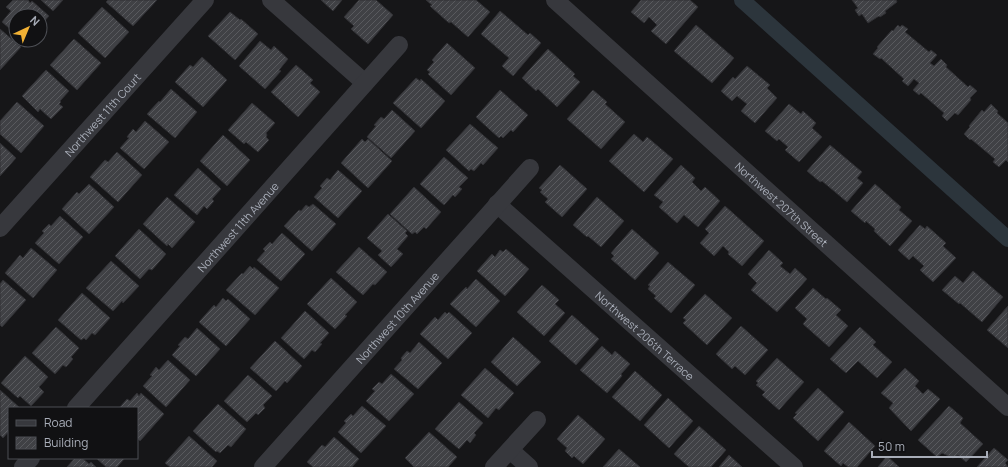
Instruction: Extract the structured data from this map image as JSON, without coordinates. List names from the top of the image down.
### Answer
{
  "streets": {
    "street": [
      "Northwest 11th Court",
      "Northwest 207th Street",
      "Northwest 11th Avenue",
      "Northwest 10th Avenue",
      "Northwest 206th Terrace"
    ]
  },
  "crossings": [
    ["Northwest 10th Avenue", "Northwest 206th Terrace"]
  ],
  "legend": ["Road", "Building"],
  "scale_bar": "50 m",
  "north": "top right"
}
